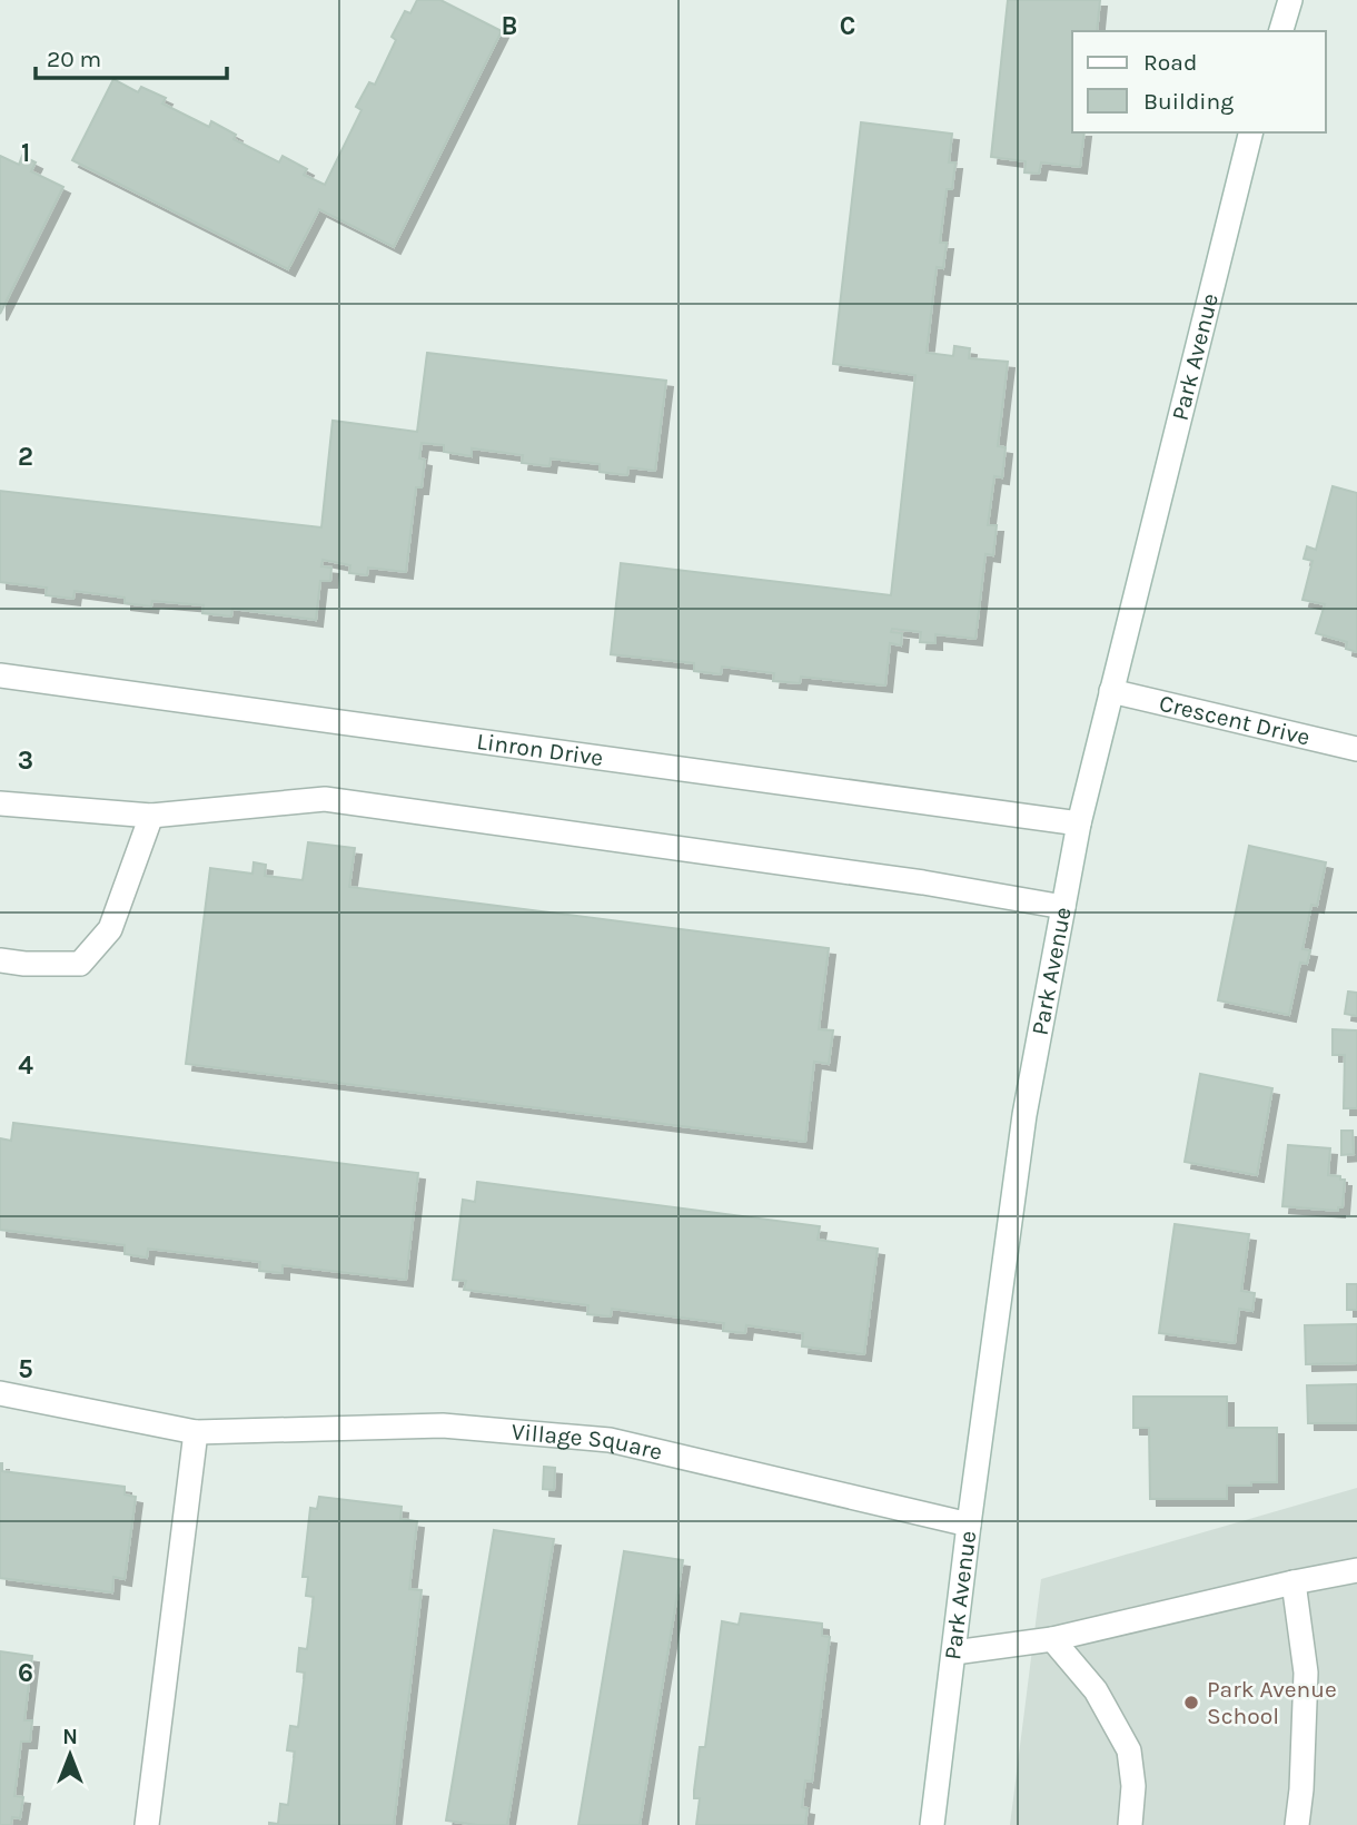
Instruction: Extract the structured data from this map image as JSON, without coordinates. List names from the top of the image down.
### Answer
{
  "streets": {
    "street": [
      "Park Avenue",
      "Crescent Drive",
      "Linron Drive",
      "Village Square"
    ]
  },
  "crossings": [
    ["Park Avenue", "Crescent Drive"],
    ["Park Avenue", "Linron Drive"],
    ["Park Avenue", "Village Square"]
  ],
  "places": ["Park Avenue School"],
  "legend": ["Road", "Building"],
  "scale_bar": "20 m",
  "north": "top",
  "grid": {
    "columns": ["B", "C"],
    "rows": [
      "1",
      "2",
      "3",
      "4",
      "5",
      "6"
    ]
  }
}
